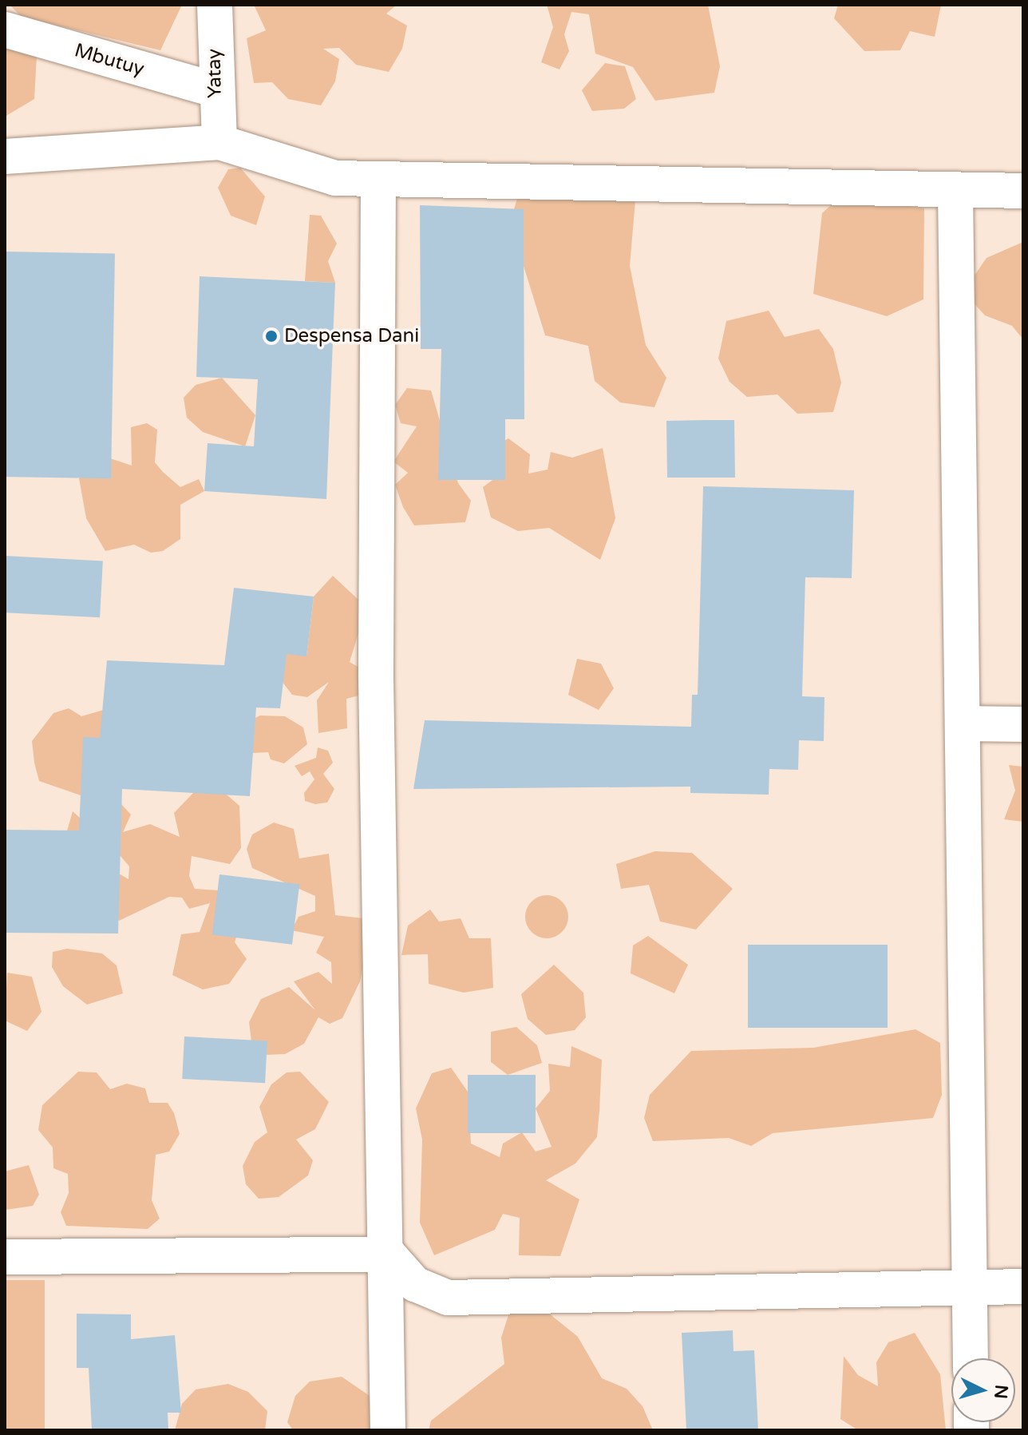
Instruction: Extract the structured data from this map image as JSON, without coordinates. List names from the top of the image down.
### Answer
{
  "streets": {
    "street": ["Mbutuy", "Yatay"]
  },
  "crossings": [
    ["Mbutuy", "Yatay"]
  ],
  "places": ["Despensa Dani"],
  "north": "right"
}
